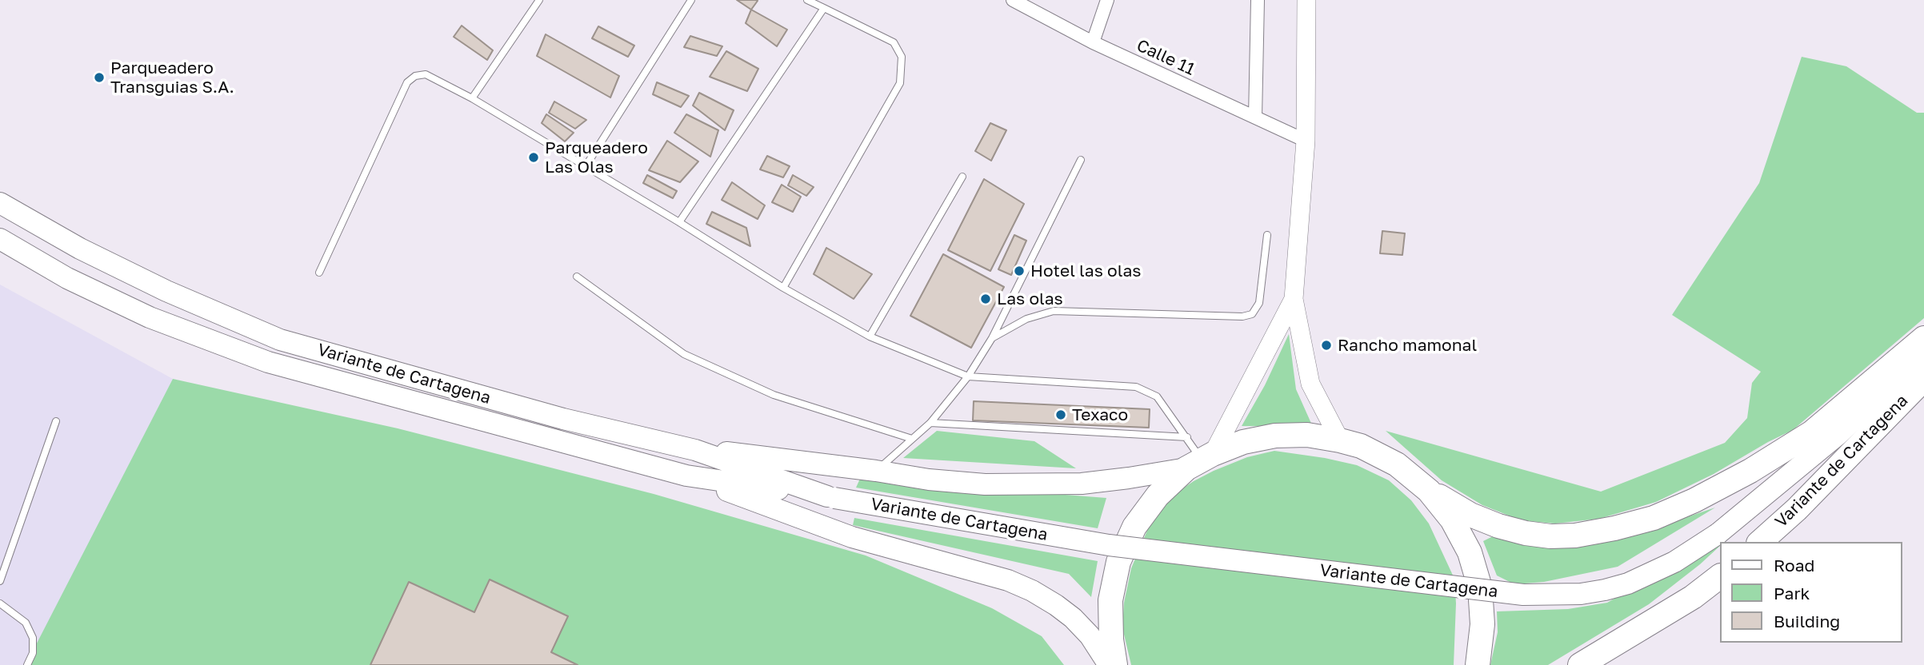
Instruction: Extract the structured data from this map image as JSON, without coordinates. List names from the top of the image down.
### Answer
{
  "streets": {
    "highway": ["Variante de Cartagena"],
    "street": ["Calle 11"]
  },
  "places": [
    "Parqueadero Transguias S.A.",
    "Parqueadero Las Olas",
    "Hotel las olas",
    "Las olas",
    "Rancho mamonal",
    "Texaco"
  ],
  "legend": ["Road", "Park", "Building"]
}
